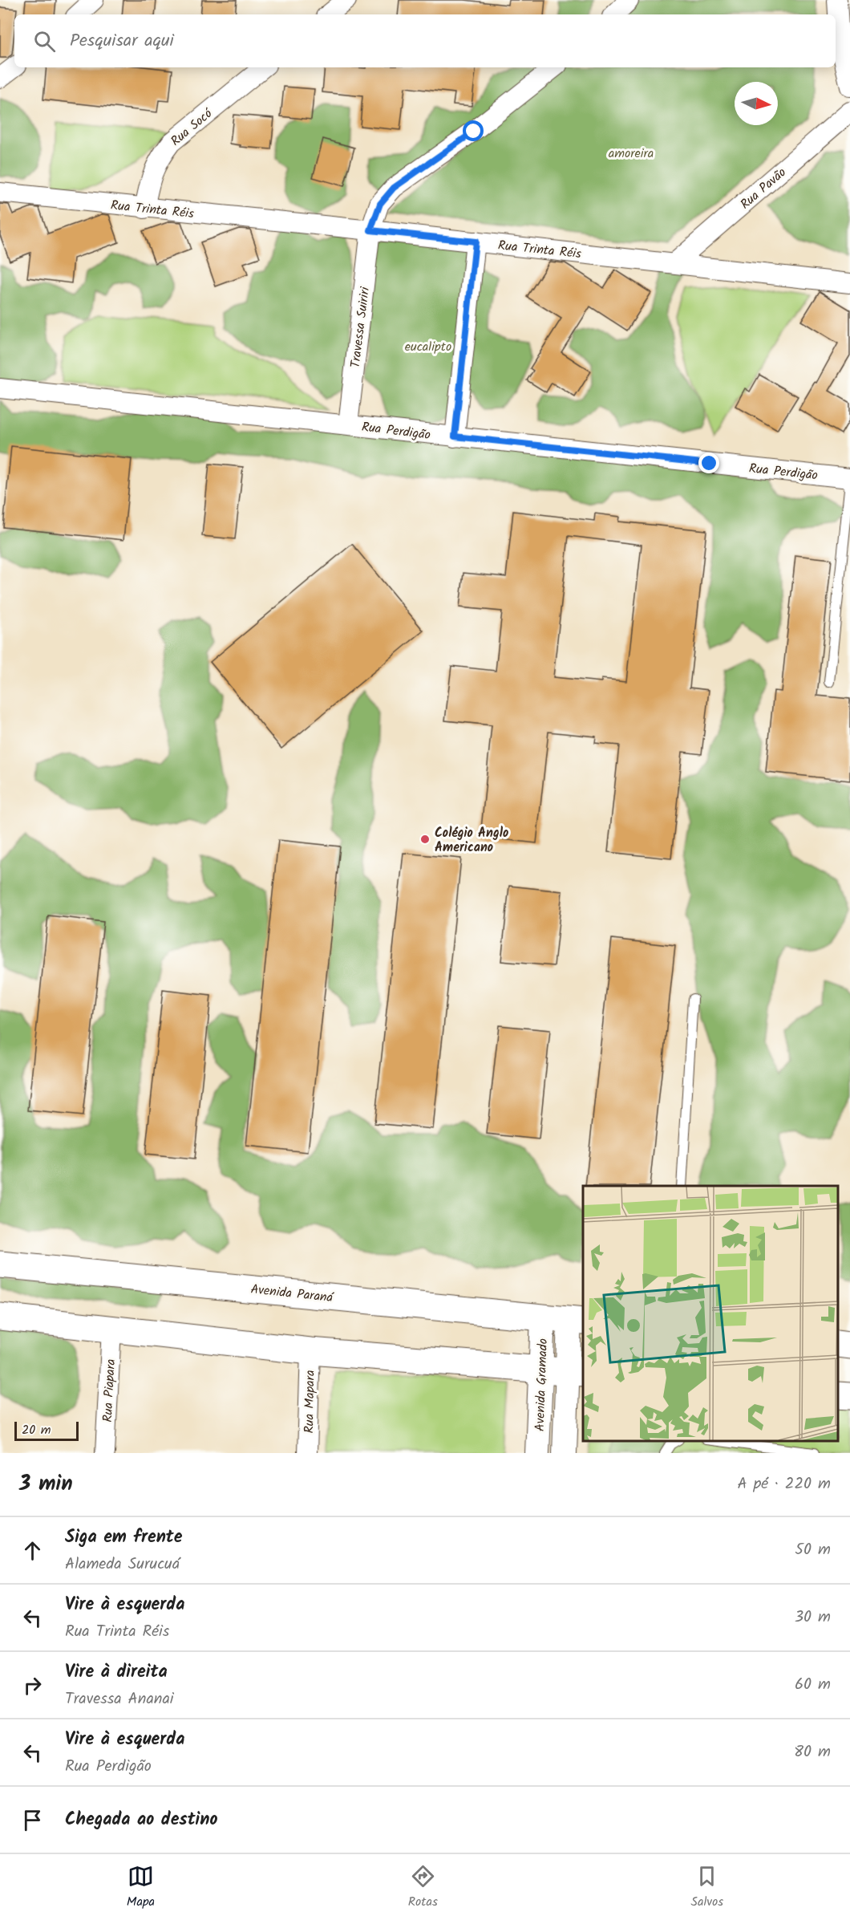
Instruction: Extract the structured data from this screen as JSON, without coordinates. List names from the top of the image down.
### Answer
{
  "streets": {
    "main road": ["Avenida Paraná"],
    "street": [
      "Rua Socó",
      "Rua Pavão",
      "Rua Trinta Réis",
      "Travessa Suiriri",
      "Rua Perdigão",
      "Avenida Gramado",
      "Rua Piapara",
      "Rua Mapara"
    ]
  },
  "crossings": [
    ["Rua Socó", "Rua Trinta Réis"],
    ["Rua Pavão", "Rua Trinta Réis"],
    ["Rua Trinta Réis", "Travessa Suiriri"],
    ["Travessa Suiriri", "Rua Perdigão"],
    ["Avenida Paraná", "Avenida Gramado"]
  ],
  "parks": ["amoreira", "eucalipto"],
  "places": ["Colégio Anglo Americano"],
  "scale_bar": "20 m",
  "north": "right",
  "page": {
    "search": "Pesquisar aqui",
    "scale": "20 m",
    "heading": ["3 min", "A pé · 220 m"],
    "list": [
      ["Siga em frente", "Alameda Surucuá", "50 m"],
      ["Vire à esquerda", "Rua Trinta Réis", "30 m"],
      ["Vire à direita", "Travessa Ananai", "60 m"],
      ["Vire à esquerda", "Rua Perdigão", "80 m"],
      "Chegada ao destino"
    ],
    "nav": ["Mapa", "Rotas", "Salvos"]
  }
}
